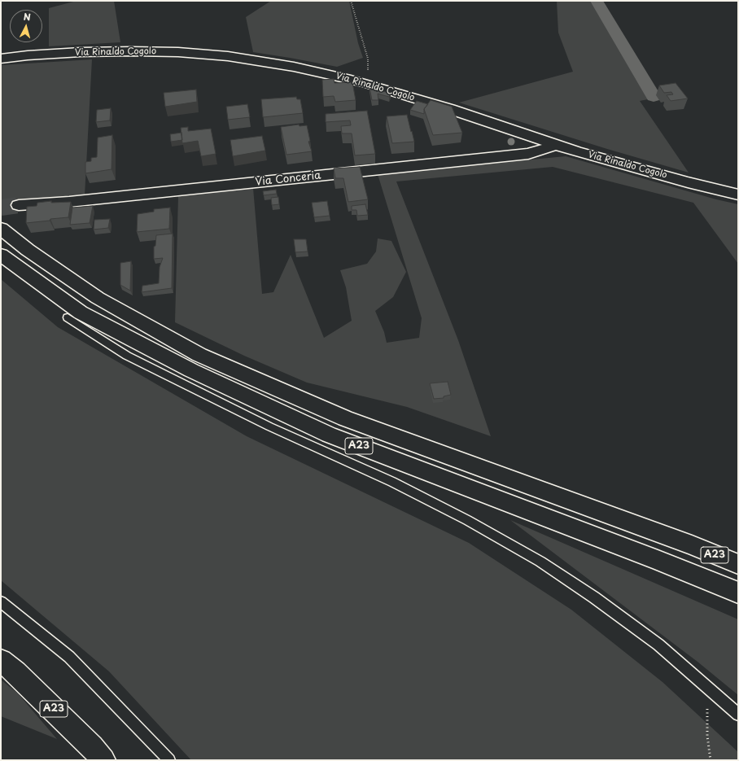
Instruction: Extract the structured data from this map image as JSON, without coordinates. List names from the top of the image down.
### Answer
{
  "streets": {
    "main road": ["Via Rinaldo Cogolo", "Via Conceria", "A23"]
  },
  "crossings": [
    ["Via Rinaldo Cogolo", "Via Conceria"]
  ],
  "north": "top"
}
